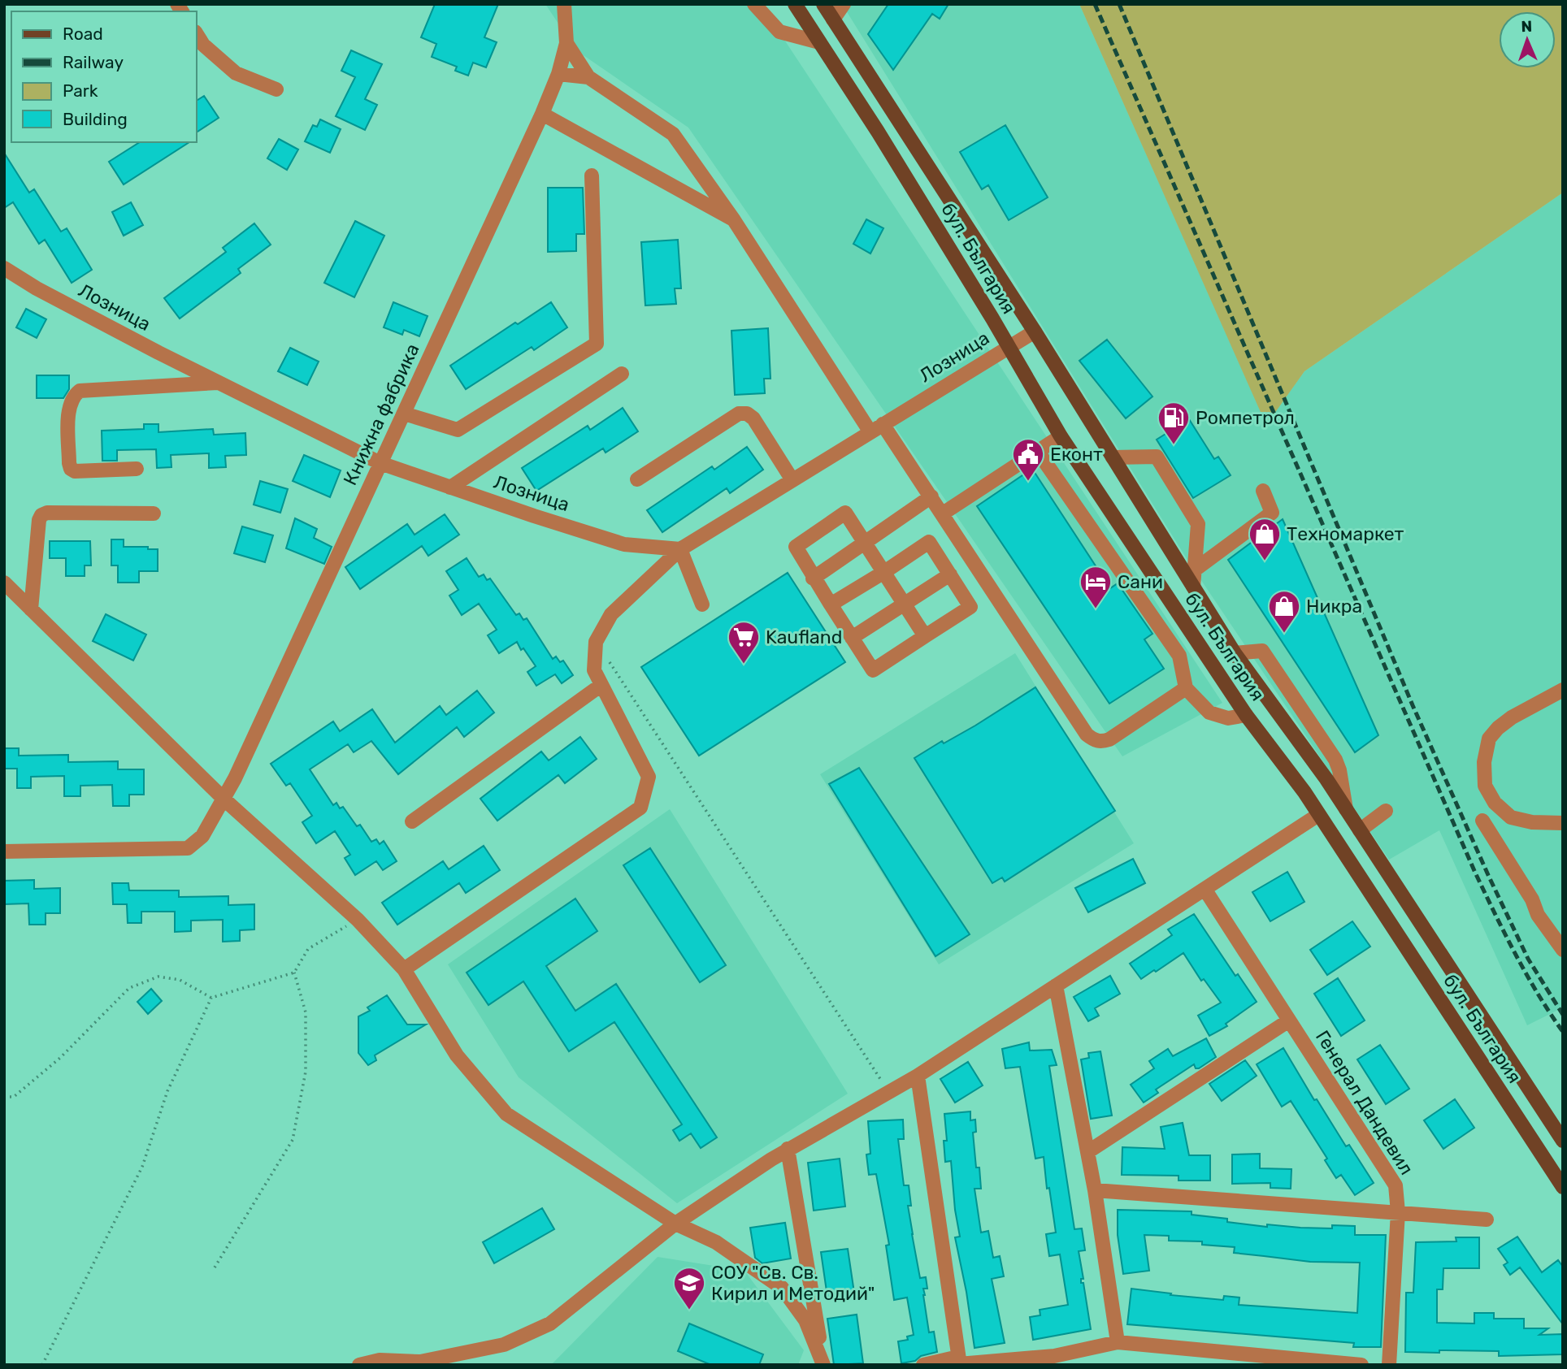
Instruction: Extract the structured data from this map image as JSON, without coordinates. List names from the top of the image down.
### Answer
{
  "streets": {
    "main road": ["бул. България"],
    "street": ["Лозница", "Книжна фабрика", "Генерал Дандевил"]
  },
  "crossings": [
    ["бул. България", "Лозница"],
    ["Лозница", "Книжна фабрика"]
  ],
  "places": {
    "fuel station": ["Ромпетрол"],
    "public building": ["Еконт"],
    "shop": ["Техномаркет", "Никра"],
    "hotel": ["Сани"],
    "supermarket": ["Kaufland"],
    "school or university": ["СОУ \"Св. Св. Кирил и Методий\""]
  },
  "legend": [
    "Road",
    "Railway",
    "Park",
    "Building"
  ],
  "north": "top"
}
